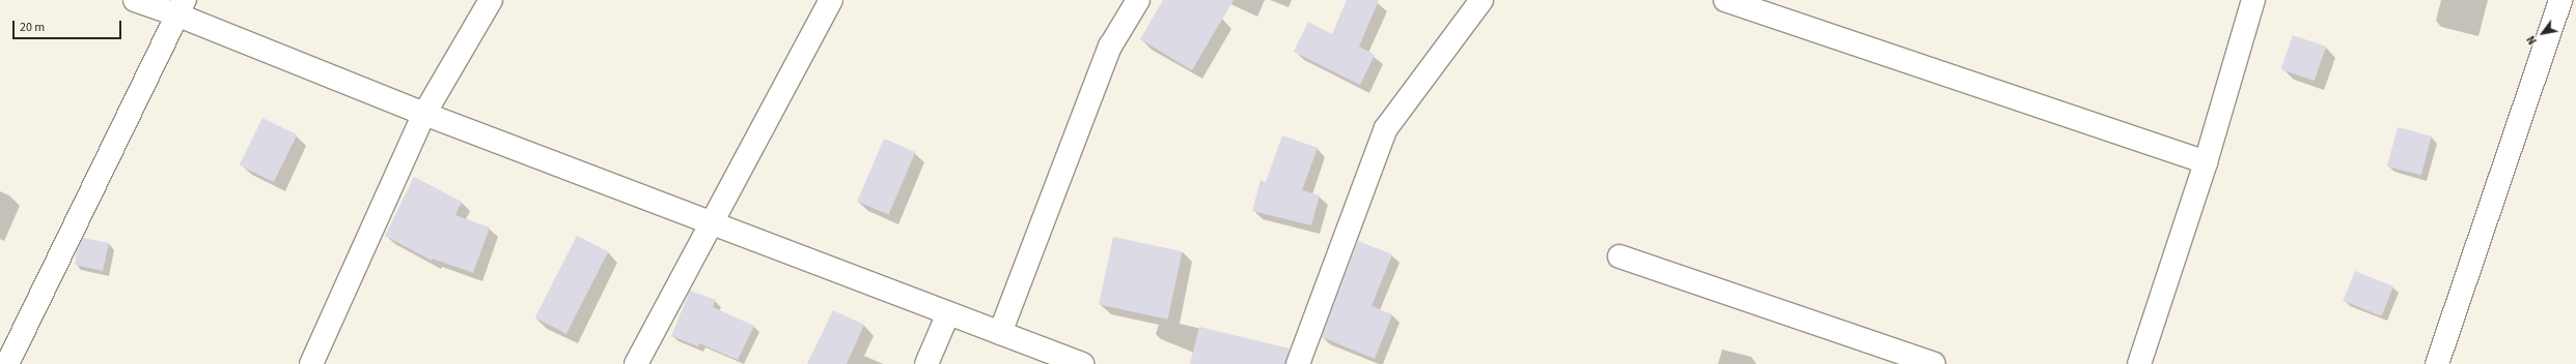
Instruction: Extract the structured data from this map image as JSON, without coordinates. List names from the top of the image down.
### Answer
{
  "scale_bar": "20 m",
  "north": "bottom left"
}
